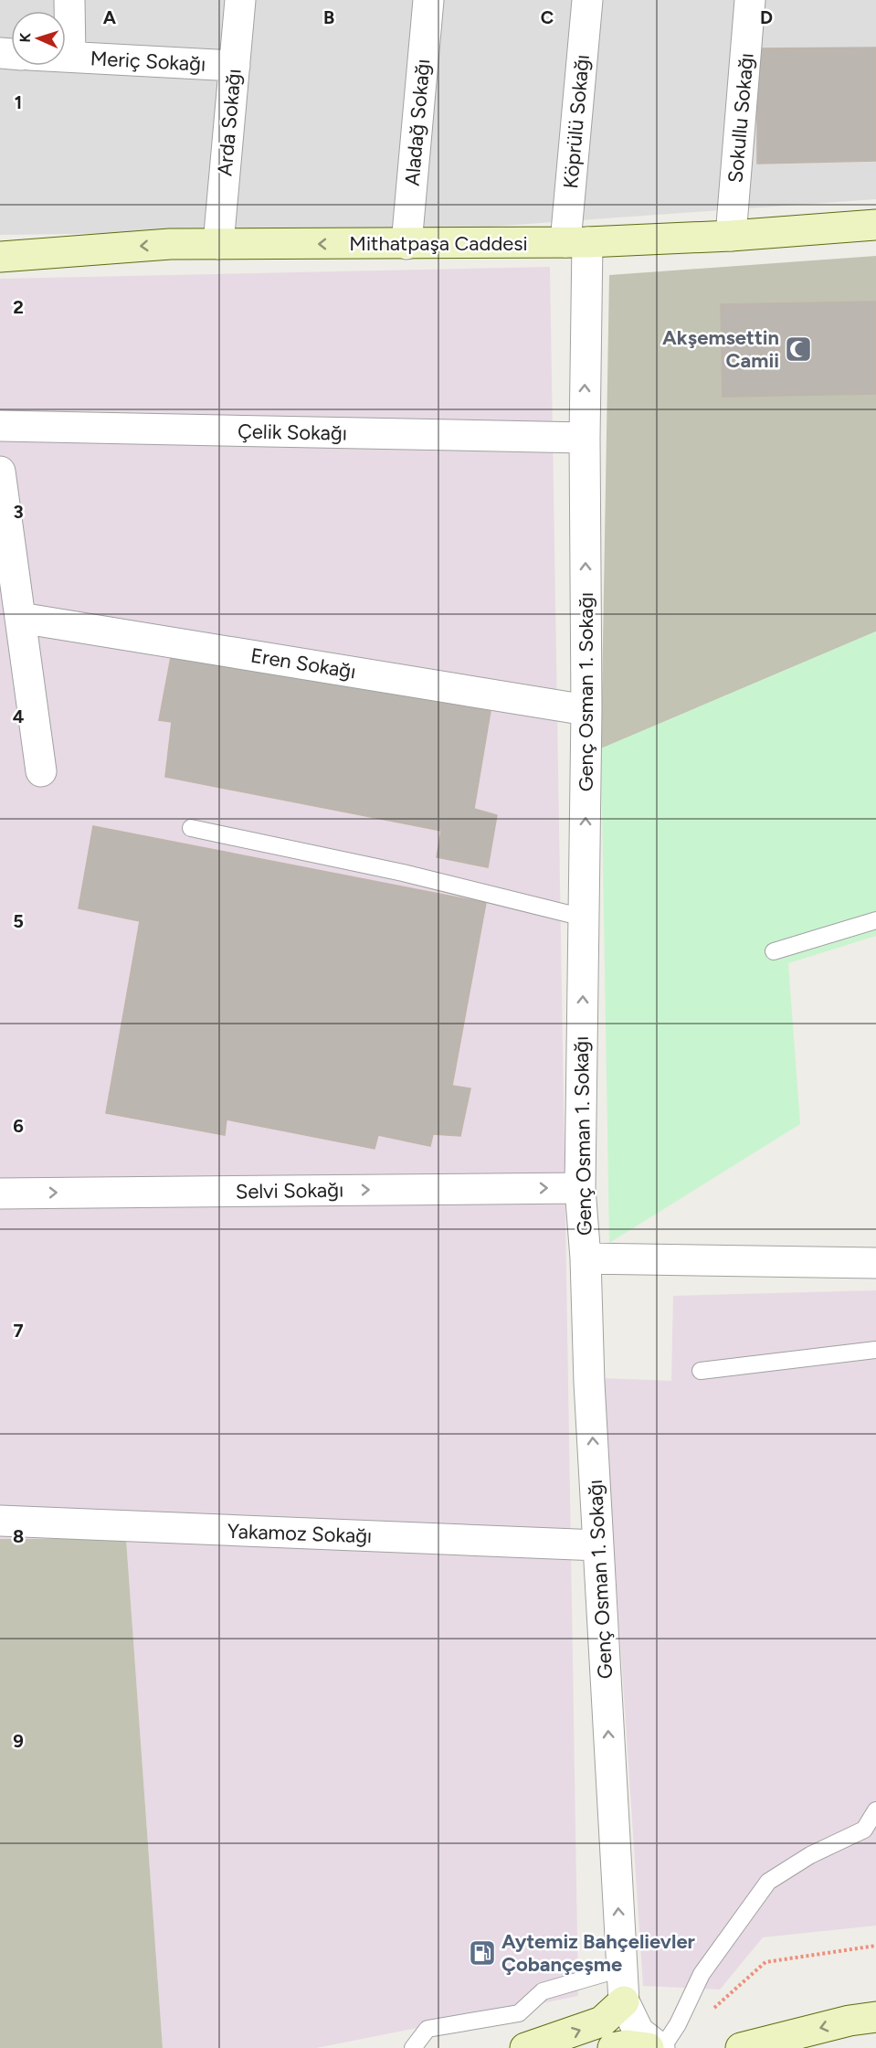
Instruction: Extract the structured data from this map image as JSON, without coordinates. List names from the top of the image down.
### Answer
{
  "streets": {
    "main road": ["Mithatpaşa Caddesi"],
    "street": [
      "Meriç Sokağı",
      "Sokullu Sokağı",
      "Köprülü Sokağı",
      "Arda Sokağı",
      "Aladağ Sokağı",
      "Çelik Sokağı",
      "Eren Sokağı",
      "Genç Osman 1. Sokağı",
      "Selvi Sokağı",
      "Yakamoz Sokağı"
    ]
  },
  "crossings": [
    ["Meriç Sokağı", "Arda Sokağı"],
    ["Sokullu Sokağı", "Mithatpaşa Caddesi"],
    ["Köprülü Sokağı", "Mithatpaşa Caddesi"],
    ["Köprülü Sokağı", "Genç Osman 1. Sokağı"],
    ["Arda Sokağı", "Mithatpaşa Caddesi"],
    ["Aladağ Sokağı", "Mithatpaşa Caddesi"],
    ["Mithatpaşa Caddesi", "Genç Osman 1. Sokağı"],
    ["Çelik Sokağı", "Genç Osman 1. Sokağı"],
    ["Eren Sokağı", "Genç Osman 1. Sokağı"],
    ["Genç Osman 1. Sokağı", "Selvi Sokağı"],
    ["Genç Osman 1. Sokağı", "Yakamoz Sokağı"]
  ],
  "one_way": ["Mithatpaşa Caddesi", "Genç Osman 1. Sokağı", "Selvi Sokağı"],
  "places": {
    "mosque": ["Akşemsettin Camii"],
    "fuel station": ["Aytemiz Bahçelievler Çobançeşme"]
  },
  "north": "left",
  "grid": {
    "columns": [
      "A",
      "B",
      "C",
      "D"
    ],
    "rows": [
      "1",
      "2",
      "3",
      "4",
      "5",
      "6",
      "7",
      "8",
      "9"
    ]
  }
}
